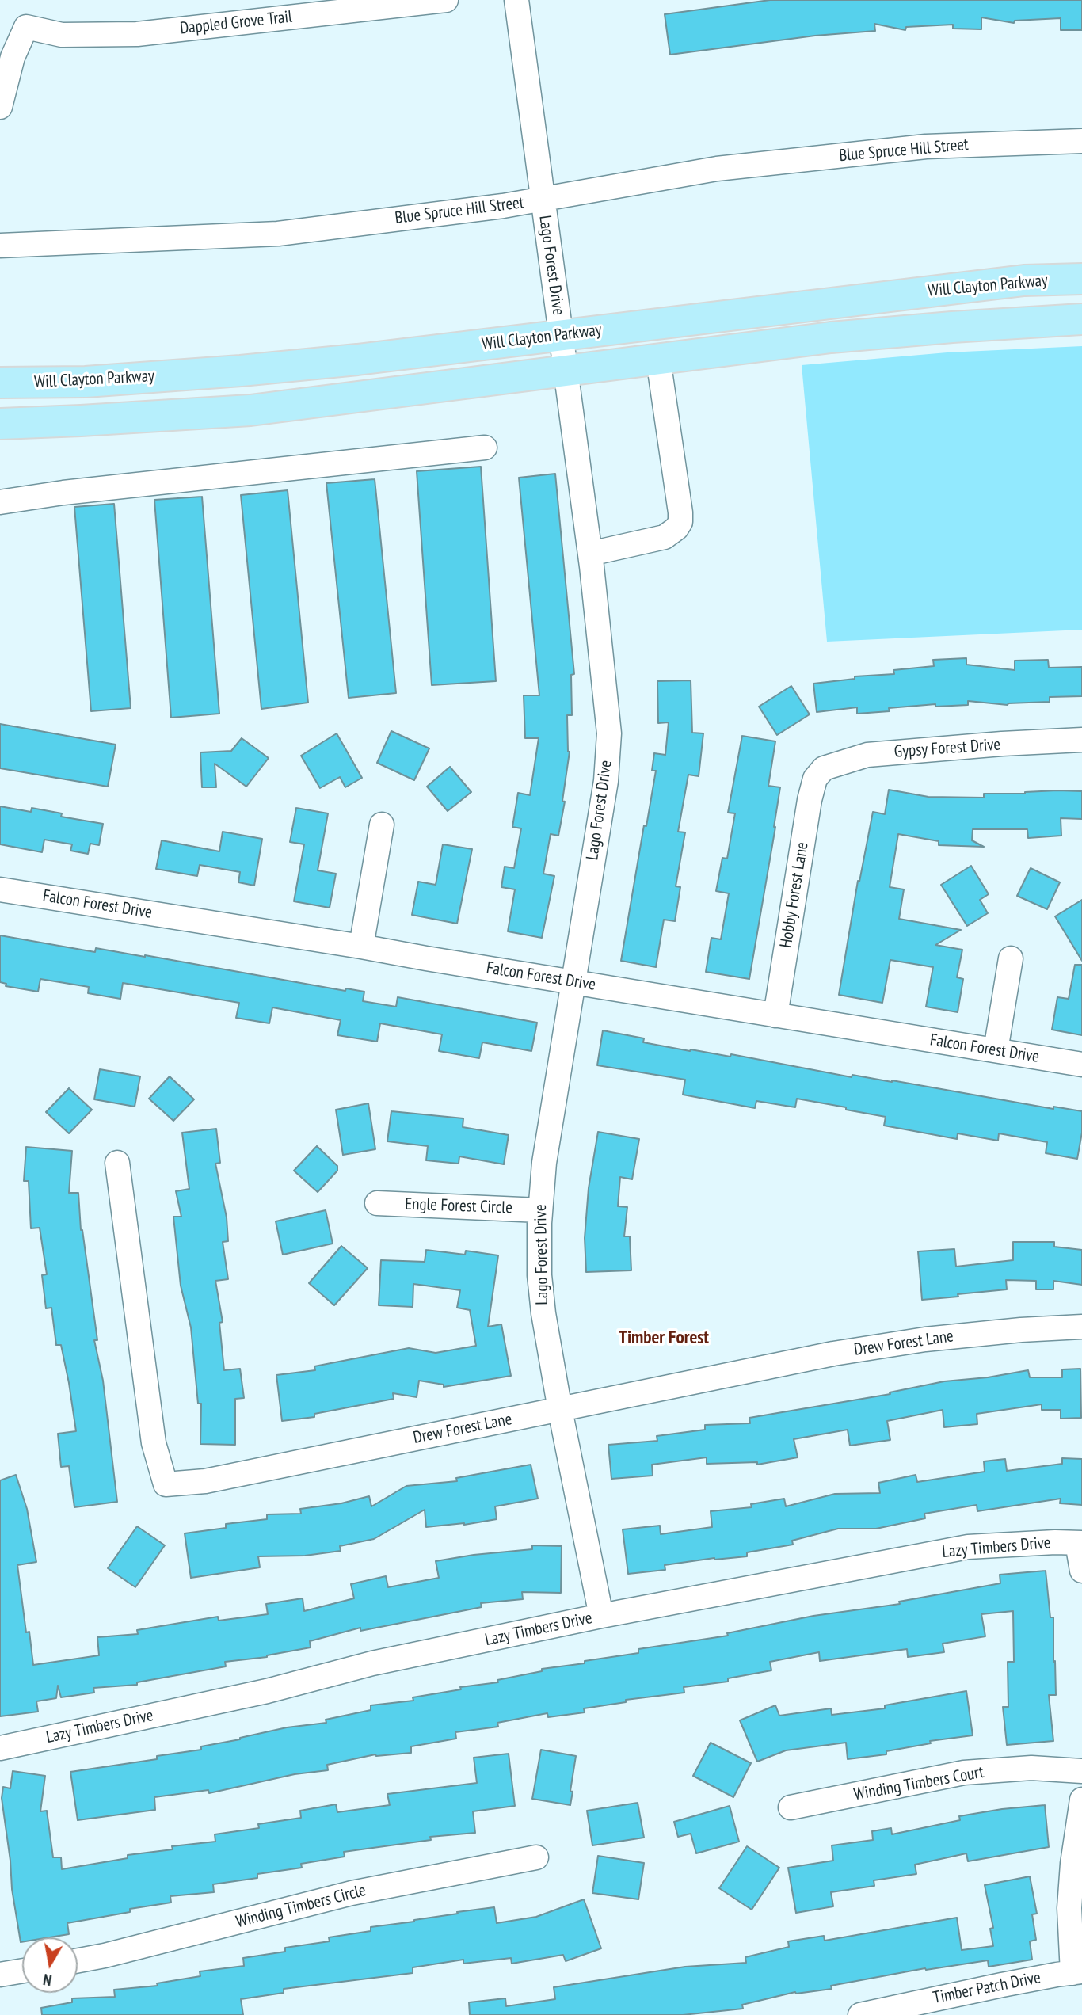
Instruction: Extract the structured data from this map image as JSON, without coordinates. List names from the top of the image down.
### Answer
{
  "streets": {
    "main road": ["Will Clayton Parkway"],
    "street": [
      "Dappled Grove Trail",
      "Blue Spruce Hill Street",
      "Lago Forest Drive",
      "Gypsy Forest Drive",
      "Hobby Forest Lane",
      "Falcon Forest Drive",
      "Engle Forest Circle",
      "Drew Forest Lane",
      "Lazy Timbers Drive",
      "Winding Timbers Court",
      "Winding Timbers Circle",
      "Timber Patch Drive"
    ]
  },
  "crossings": [
    ["Blue Spruce Hill Street", "Lago Forest Drive"],
    ["Lago Forest Drive", "Will Clayton Parkway"],
    ["Lago Forest Drive", "Falcon Forest Drive"],
    ["Lago Forest Drive", "Engle Forest Circle"],
    ["Lago Forest Drive", "Drew Forest Lane"],
    ["Lago Forest Drive", "Lazy Timbers Drive"],
    ["Gypsy Forest Drive", "Hobby Forest Lane"],
    ["Hobby Forest Lane", "Falcon Forest Drive"]
  ],
  "districts": ["Timber Forest"],
  "north": "bottom"
}
